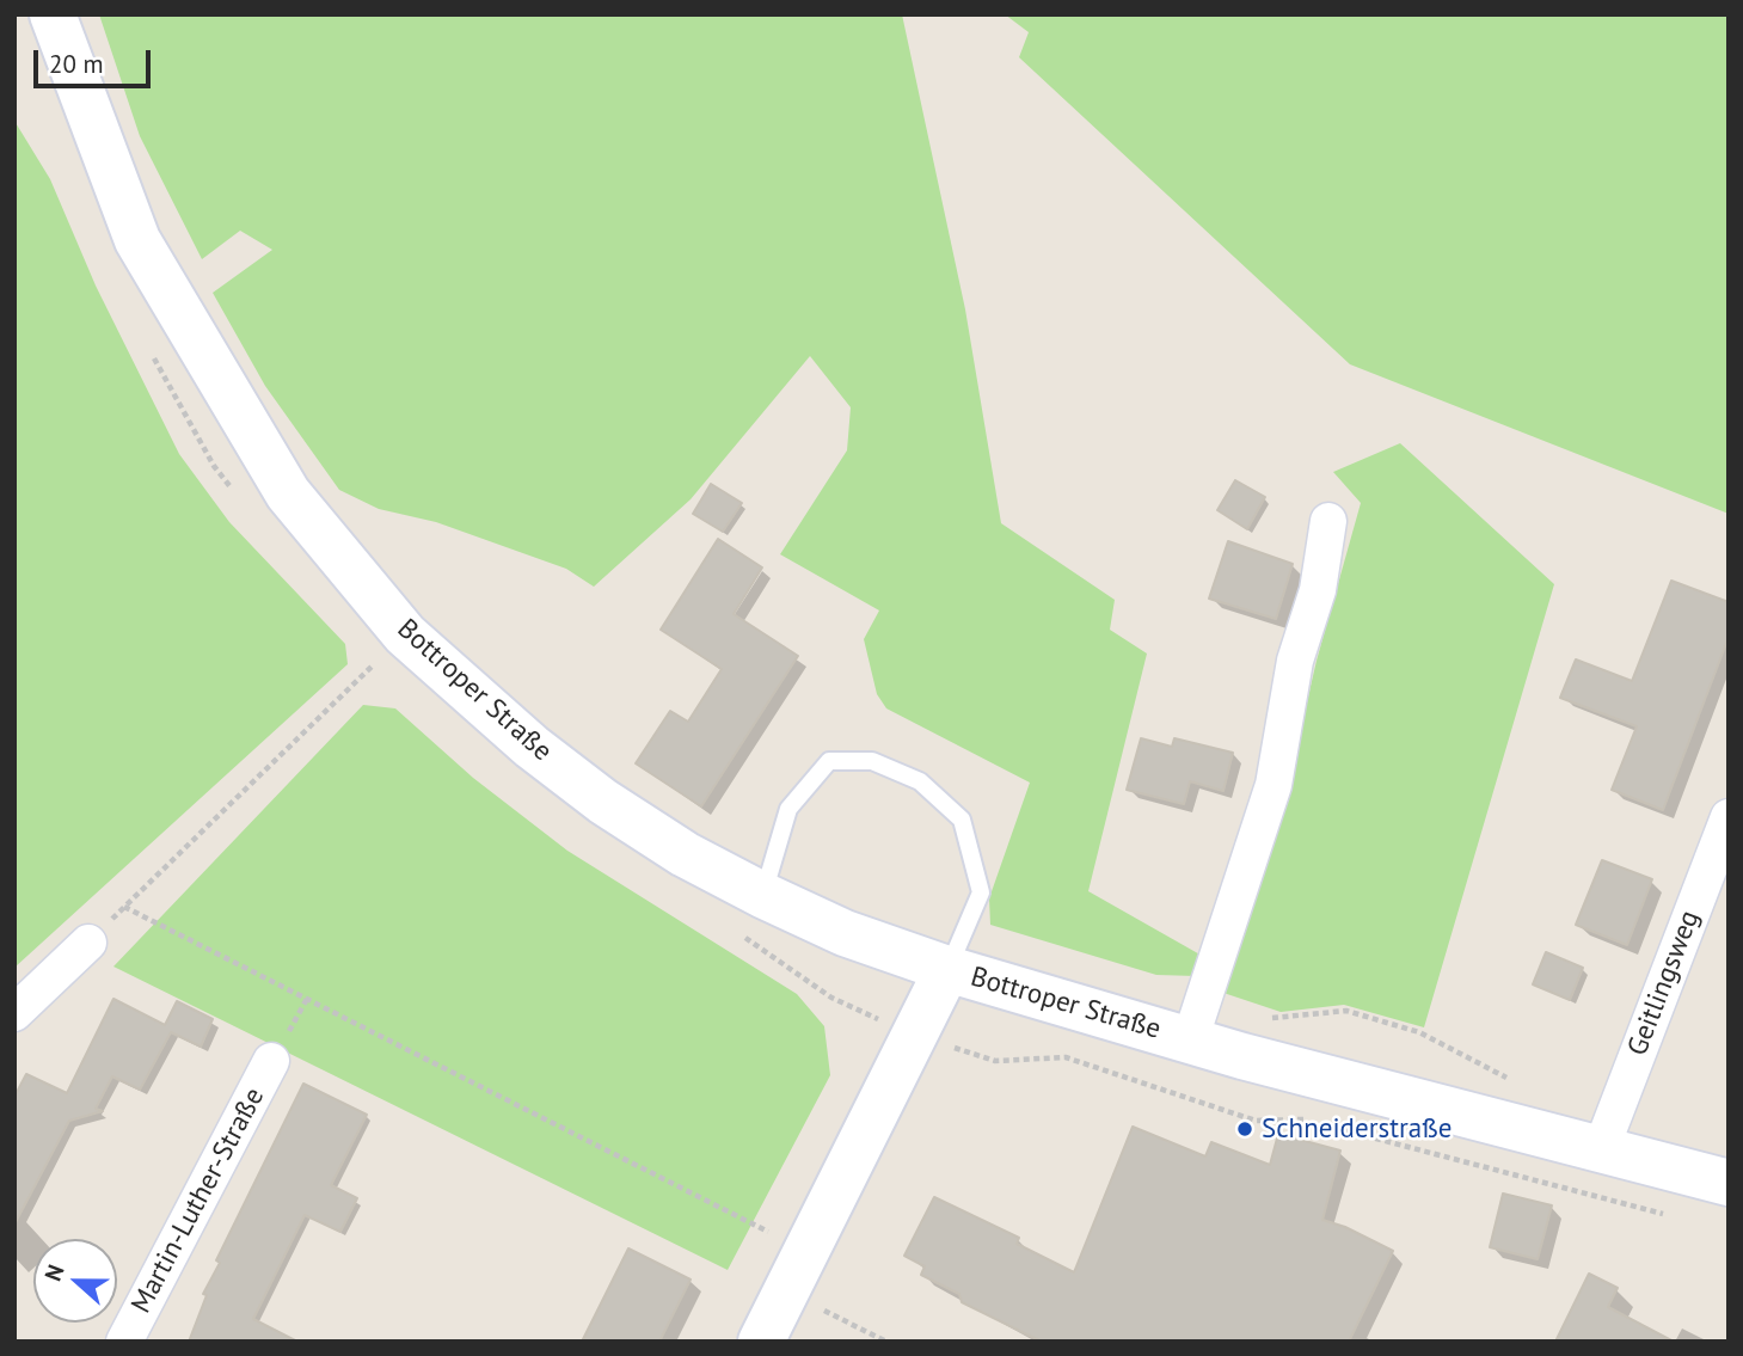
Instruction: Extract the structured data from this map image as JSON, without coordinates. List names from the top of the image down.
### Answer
{
  "streets": {
    "main road": ["Bottroper Straße"],
    "street": ["Geitlingsweg", "Martin-Luther-Straße"]
  },
  "crossings": [
    ["Bottroper Straße", "Geitlingsweg"]
  ],
  "places": ["Schneiderstraße"],
  "scale_bar": "20 m",
  "north": "left"
}
